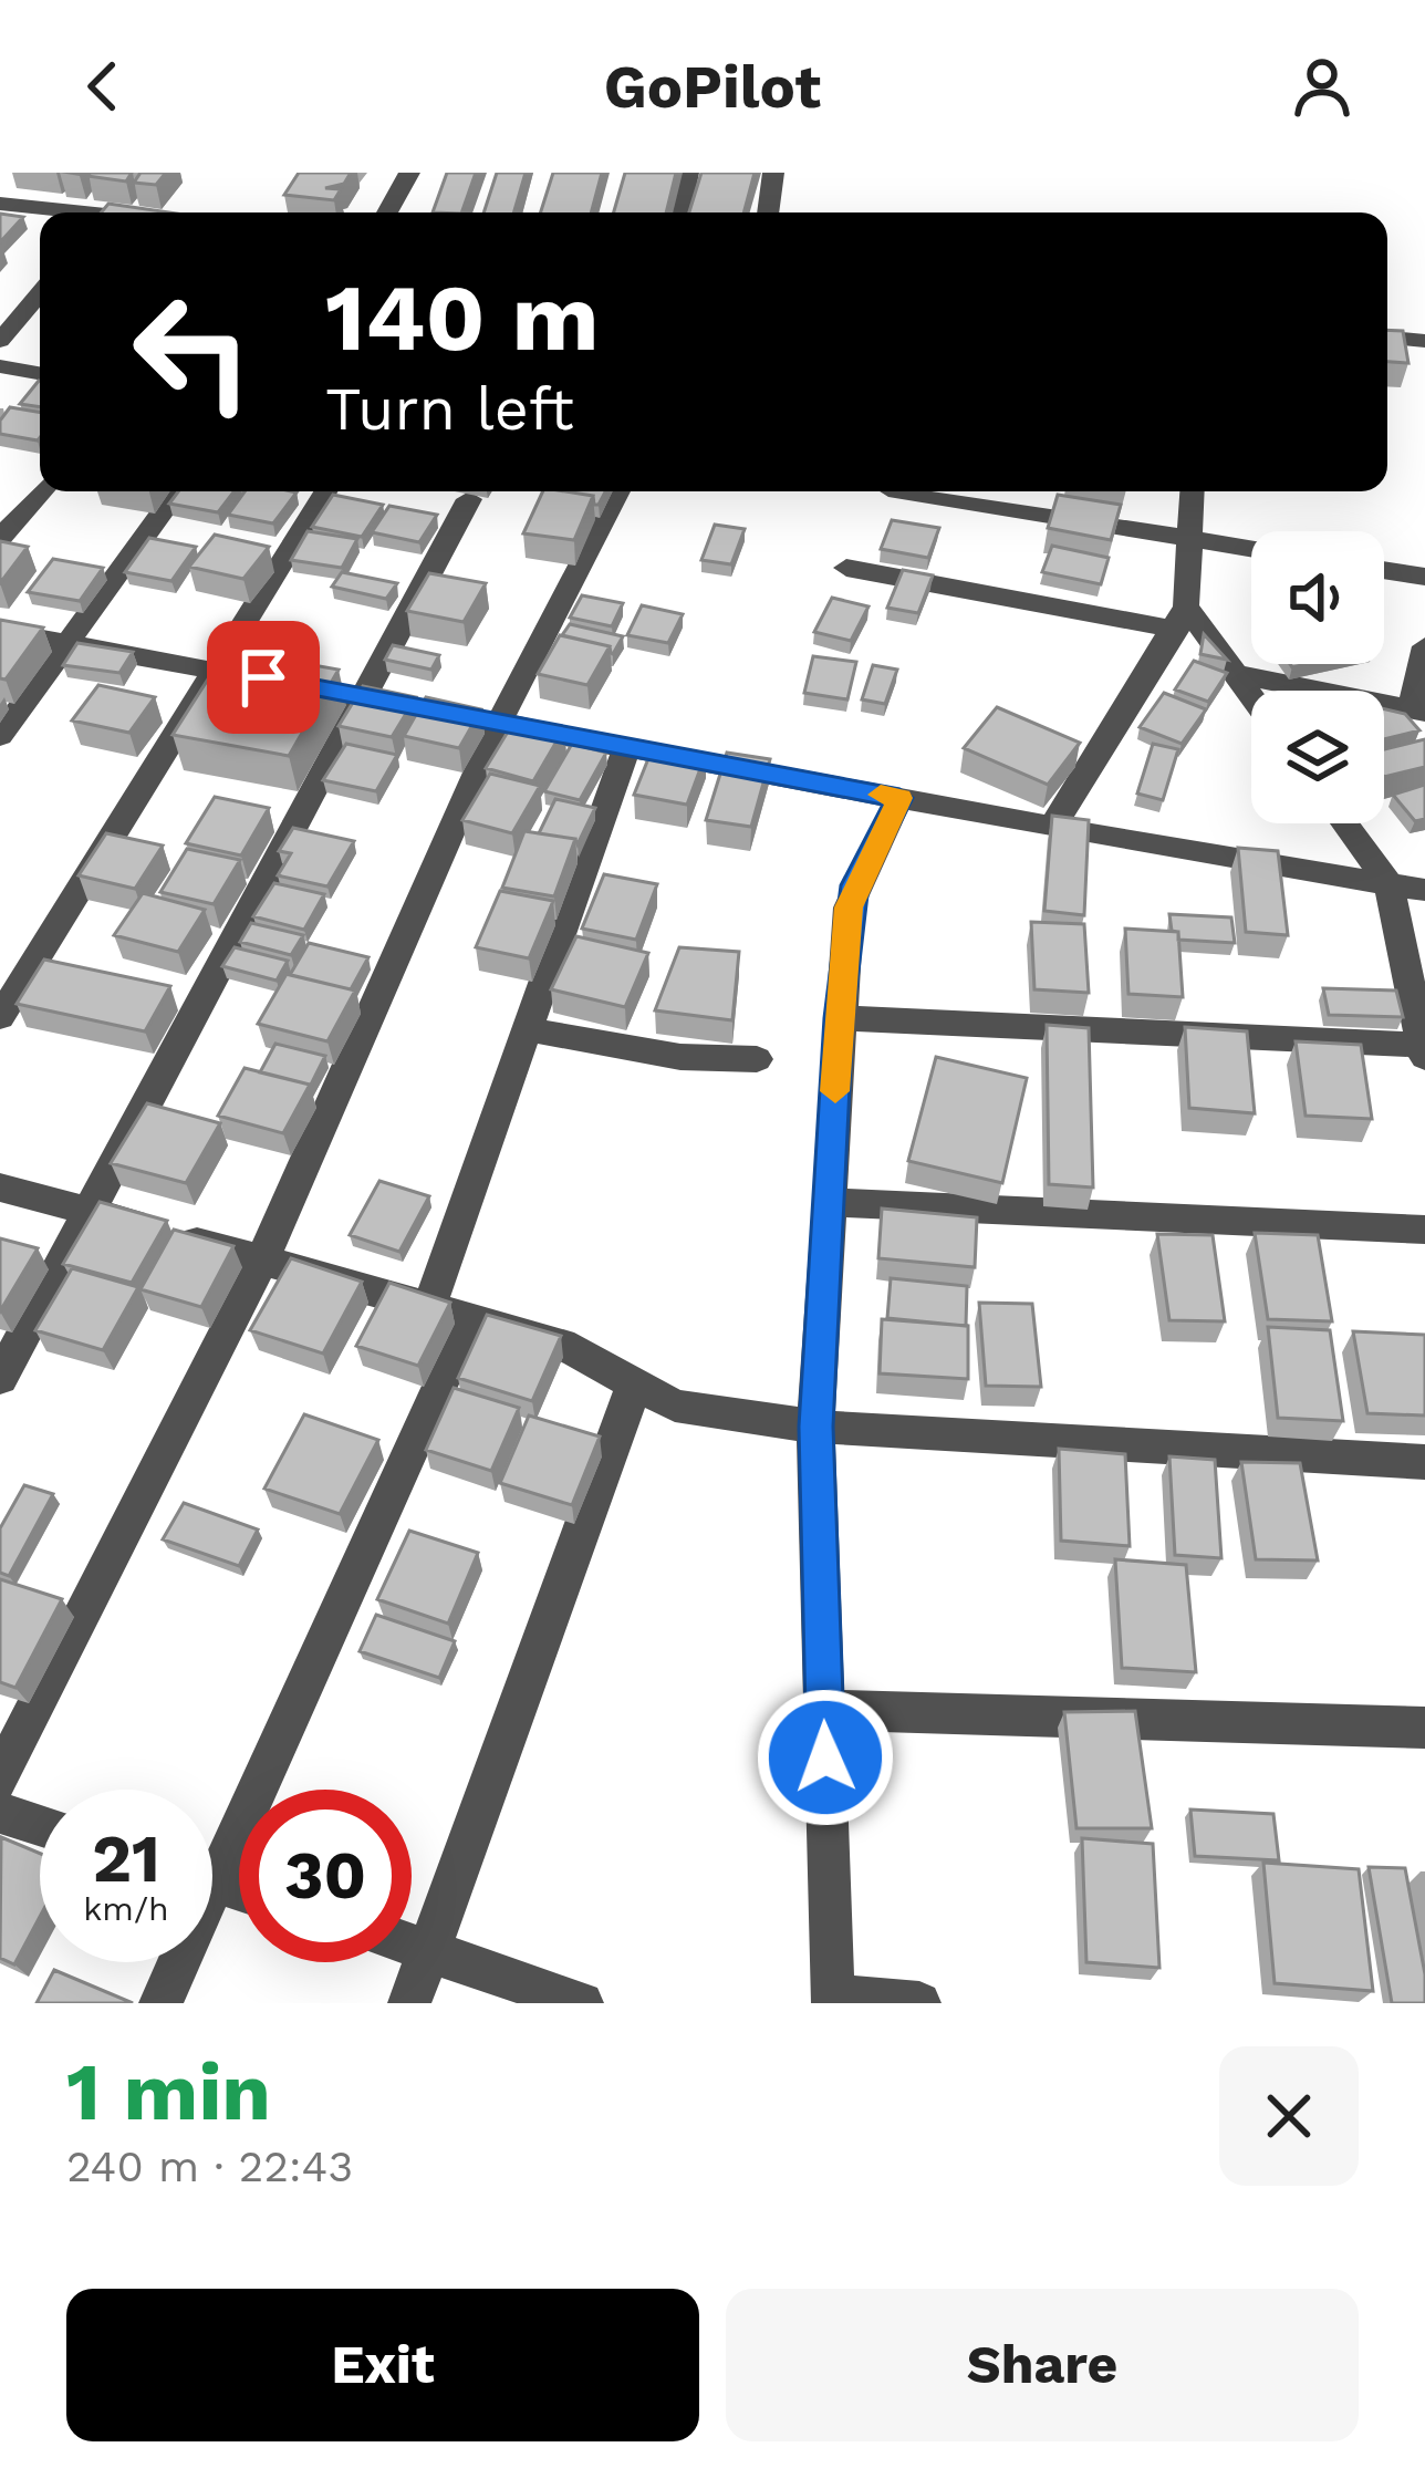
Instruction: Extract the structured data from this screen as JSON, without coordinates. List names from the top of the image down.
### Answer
{
  "page": {
    "header": "GoPilot",
    "turn": ["140 m", "Turn left"],
    "speed": "21 km/h",
    "limit": "30",
    "heading": ["1 min", "240 m · 22:43"],
    "buttons": ["Exit", "Share"]
  }
}
